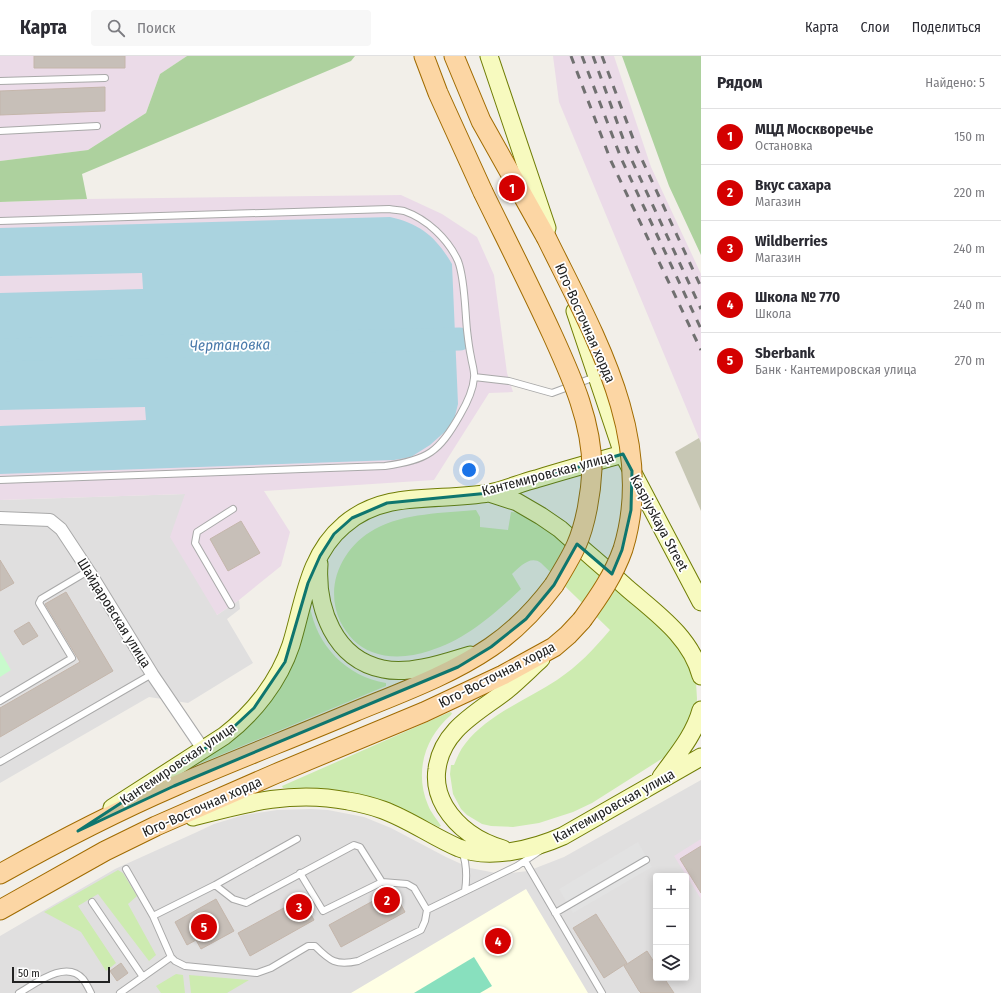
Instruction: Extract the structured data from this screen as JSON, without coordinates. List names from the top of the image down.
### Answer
{
  "streets": {
    "main road": ["Юго-Восточная хорда", "Кантемировская улица", "Kaspiyskaya Street"],
    "street": ["Шайдаровская улица"]
  },
  "crossings": [
    ["Юго-Восточная хорда", "Кантемировская улица"],
    ["Кантемировская улица", "Kaspiyskaya Street"],
    ["Кантемировская улица", "Шайдаровская улица"]
  ],
  "water": ["Чертановка"],
  "scale_bar": "50 m",
  "page": {
    "header": "Карта",
    "search": "Поиск",
    "nav": ["Карта", "Слои", "Поделиться"],
    "heading": ["Рядом", "Найдено: 5"],
    "list": [
      {
        "mark": "1",
        "name": "МЦД Москворечье",
        "note": "Остановка",
        "value": "150 m"
      },
      {
        "mark": "2",
        "name": "Вкус сахара",
        "note": "Магазин",
        "value": "220 m"
      },
      {
        "mark": "3",
        "name": "Wildberries",
        "note": "Магазин",
        "value": "240 m"
      },
      {
        "mark": "4",
        "name": "Школа № 770",
        "note": "Школа",
        "value": "240 m"
      },
      {
        "mark": "5",
        "name": "Sberbank",
        "note": "Банк · Кантемировская улица",
        "value": "270 m"
      }
    ],
    "pins": [
      "1",
      "2",
      "3",
      "5",
      "4"
    ],
    "map_buttons": ["+", "−"],
    "scale": "50 m"
  }
}
